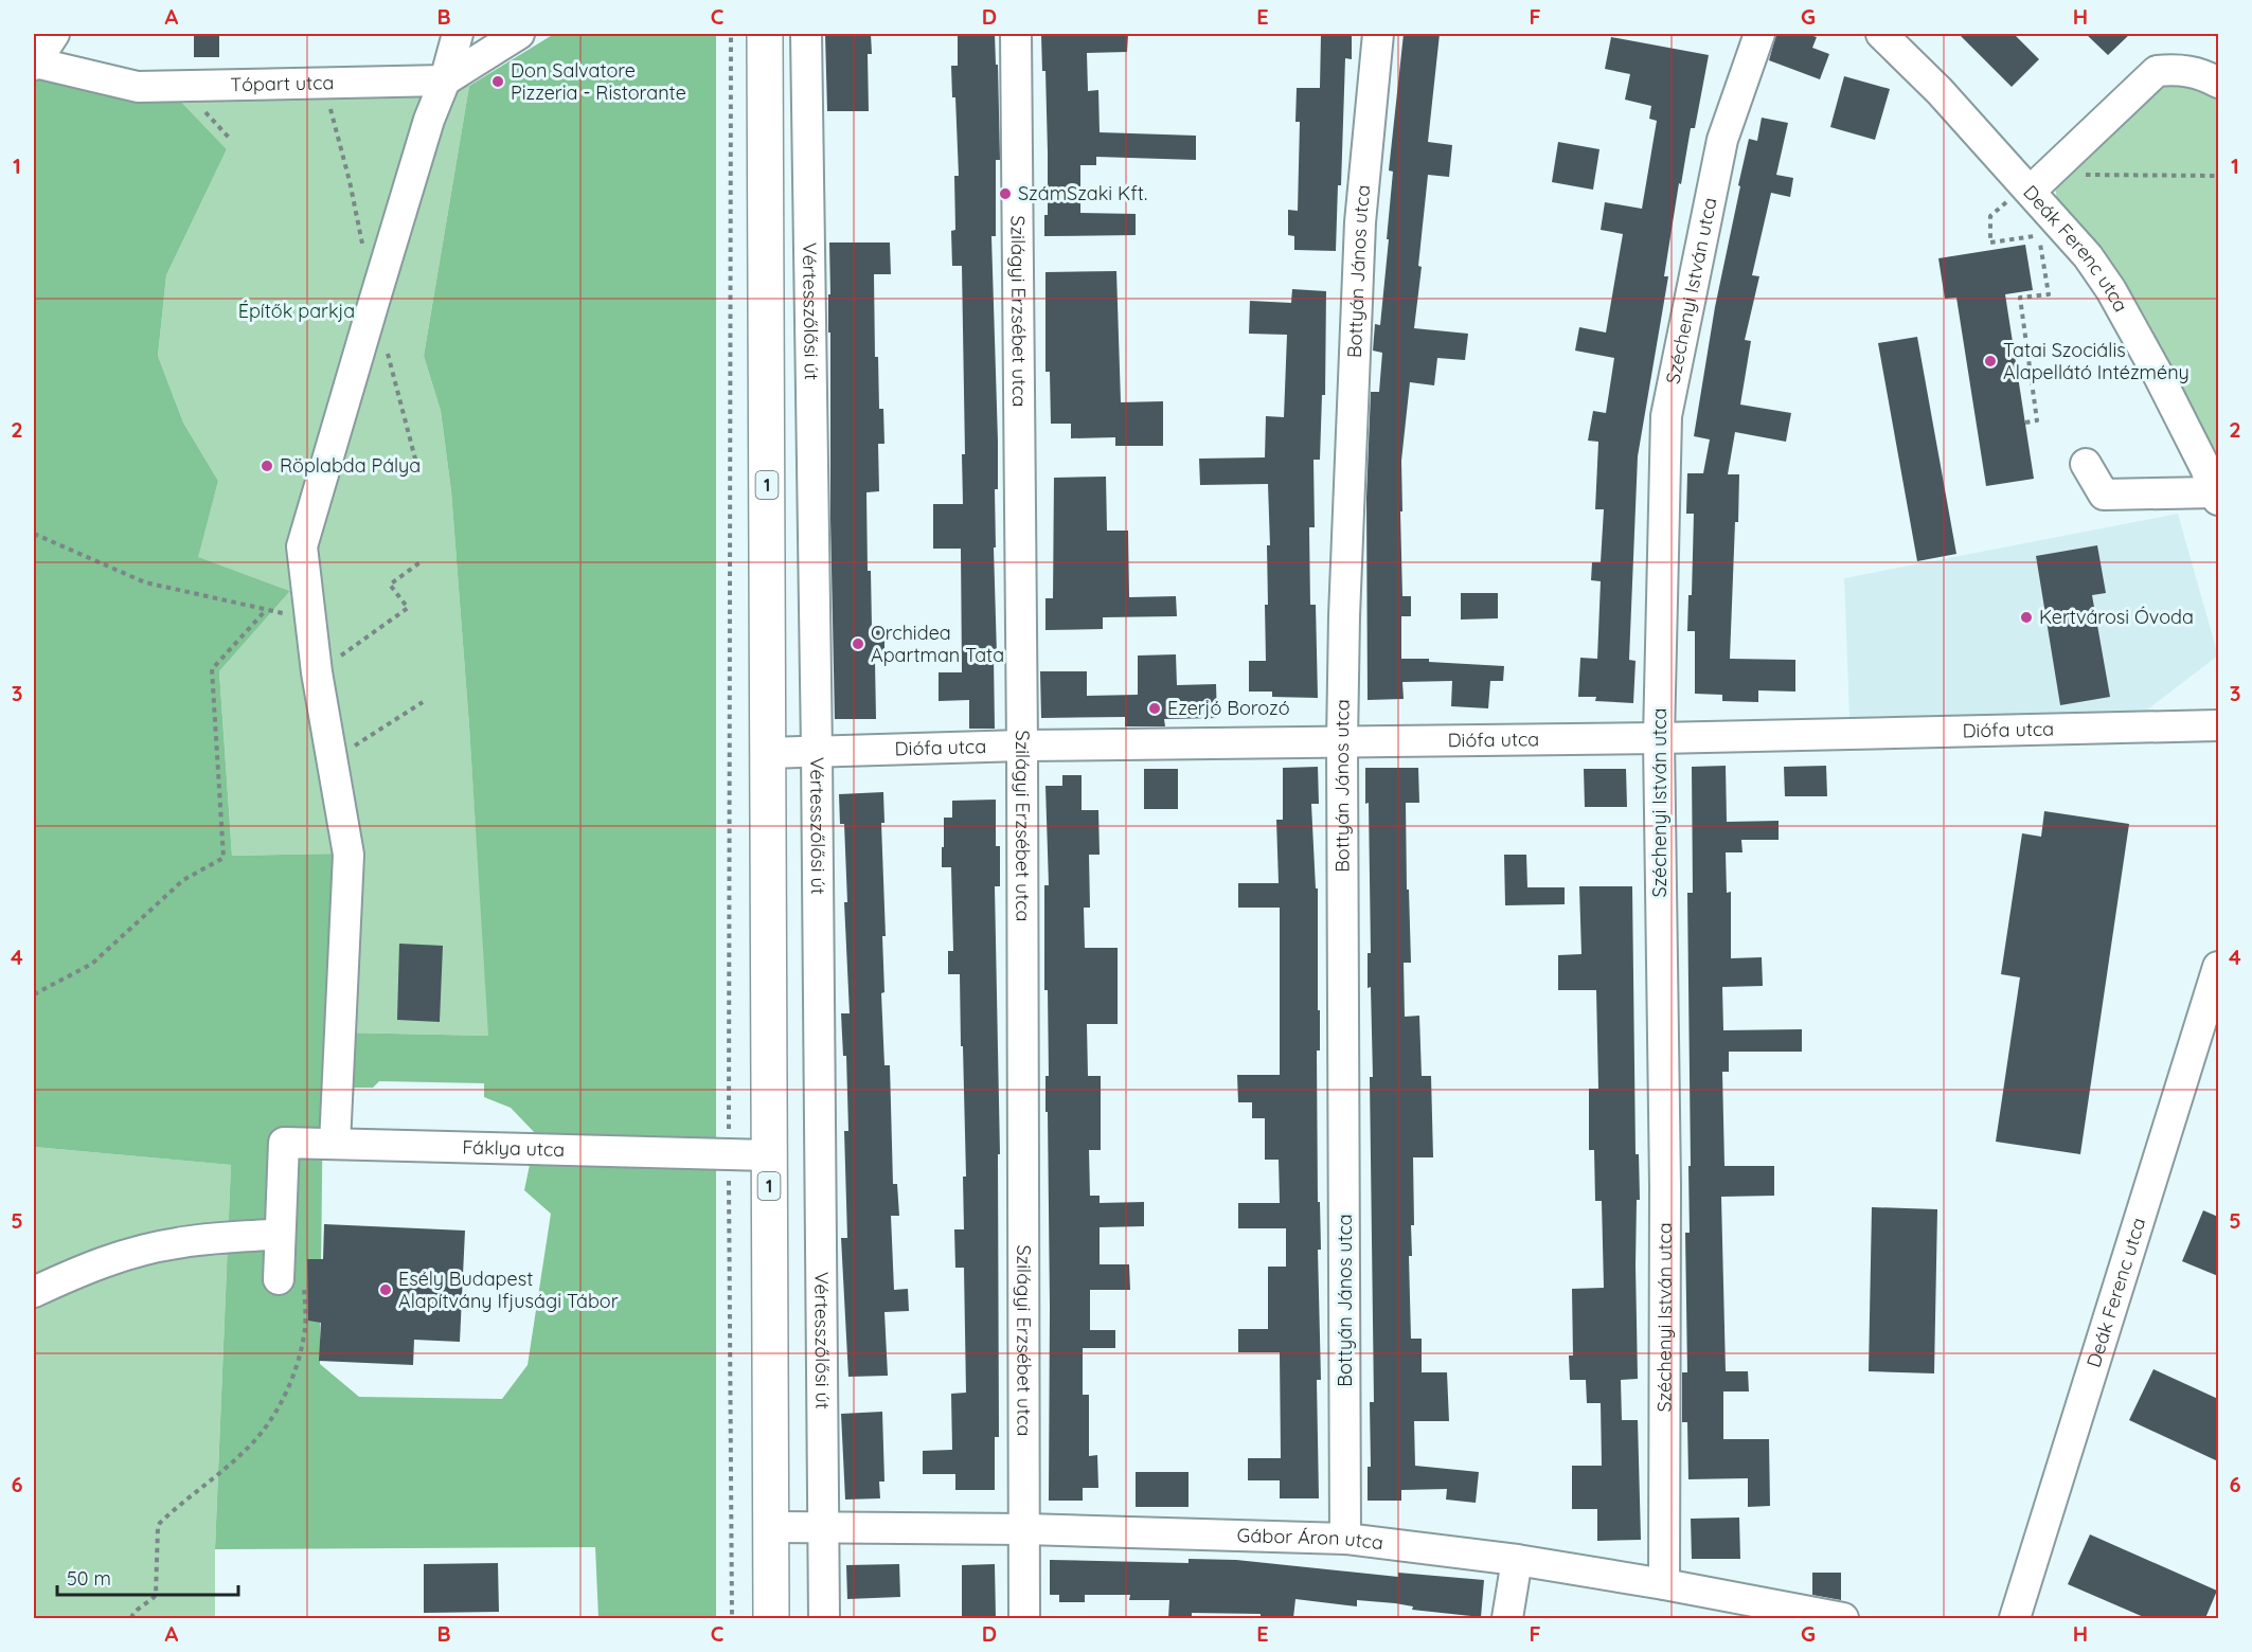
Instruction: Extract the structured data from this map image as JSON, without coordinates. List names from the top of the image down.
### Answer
{
  "streets": {
    "main road": ["1"],
    "street": [
      "Tópart utca",
      "Deák Ferenc utca",
      "Bottyán János utca",
      "Széchenyi István utca",
      "Vértesszőlősi út",
      "Szilágyi Erzsébet utca",
      "Diófa utca",
      "Fáklya utca",
      "Gábor Áron utca"
    ]
  },
  "crossings": [
    ["Bottyán János utca", "Diófa utca"],
    ["Bottyán János utca", "Gábor Áron utca"],
    ["Széchenyi István utca", "Diófa utca"],
    ["Széchenyi István utca", "Gábor Áron utca"],
    ["Vértesszőlősi út", "Diófa utca"],
    ["Vértesszőlősi út", "Gábor Áron utca"],
    ["Szilágyi Erzsébet utca", "Diófa utca"],
    ["Szilágyi Erzsébet utca", "Gábor Áron utca"],
    ["1", "Diófa utca"],
    ["1", "Fáklya utca"],
    ["1", "Gábor Áron utca"]
  ],
  "parks": ["Építők parkja"],
  "places": [
    "Don Salvatore Pizzeria - Ristorante",
    "SzámSzaki Kft.",
    "Tatai Szociális Alapellátó Intézmény",
    "Röplabda Pálya",
    "Kertvárosi Óvoda",
    "Orchidea Apartman Tata",
    "Ezerjó Borozó",
    "Esély Budapest Alapítvány Ifjusági Tábor"
  ],
  "scale_bar": "50 m",
  "grid": {
    "columns": [
      "A",
      "B",
      "C",
      "D",
      "E",
      "F",
      "G",
      "H"
    ],
    "rows": [
      "1",
      "2",
      "3",
      "4",
      "5",
      "6"
    ]
  }
}
